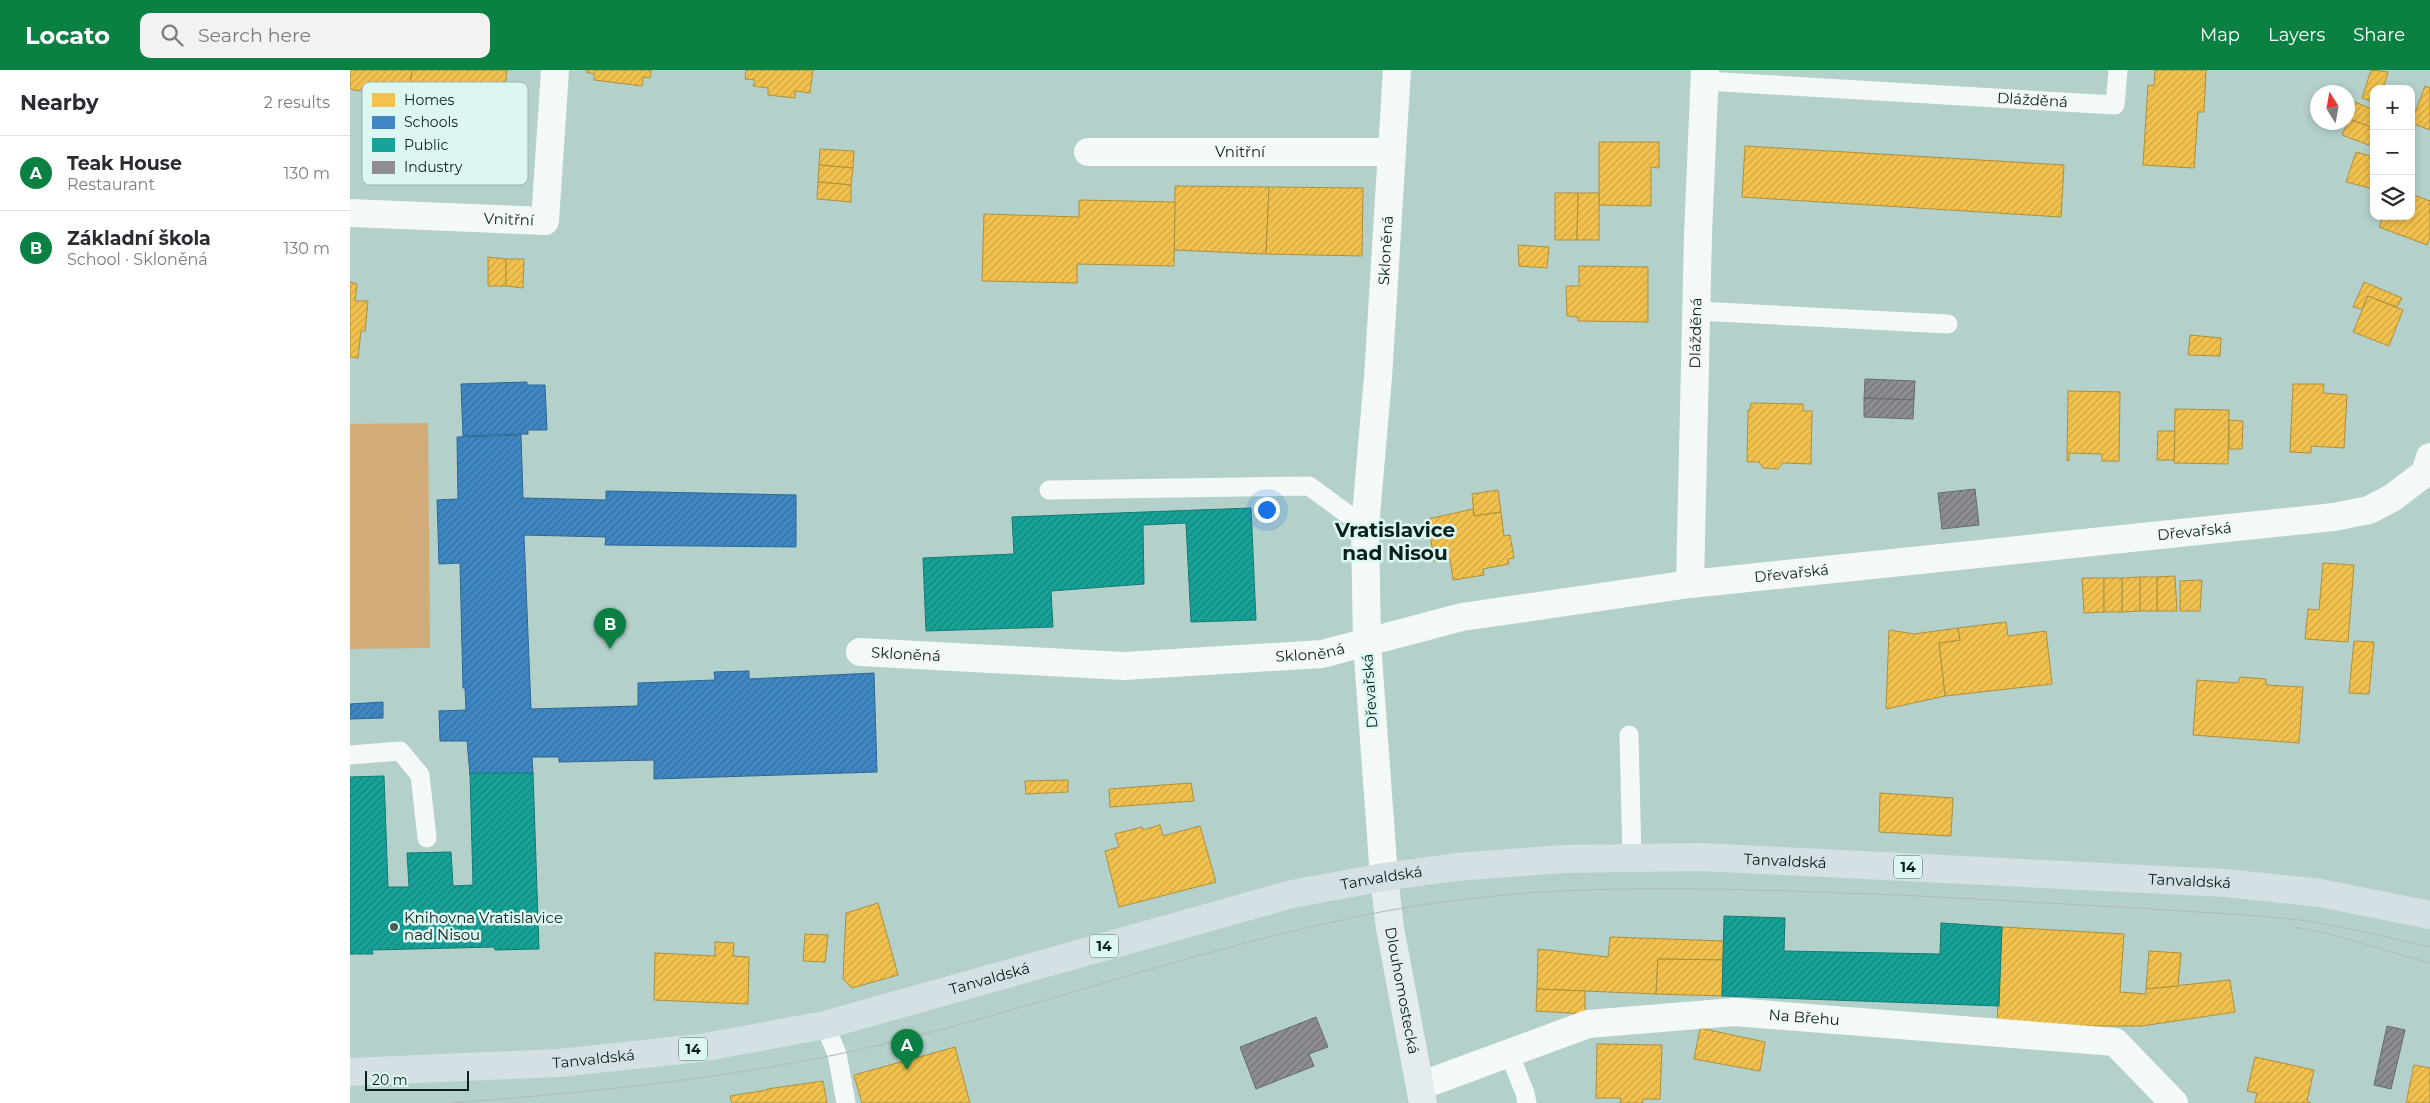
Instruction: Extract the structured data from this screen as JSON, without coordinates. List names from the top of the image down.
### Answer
{
  "streets": {
    "main road": ["Tanvaldská", "14"],
    "street": [
      "Dlážděná",
      "Vnitřní",
      "Skloněná",
      "Dřevařská",
      "Dlouhomostecká",
      "Na Břehu"
    ]
  },
  "crossings": [
    ["Dlážděná", "Dřevařská"],
    ["Vnitřní", "Skloněná"],
    ["Skloněná", "Dřevařská"],
    ["Dřevařská", "Tanvaldská"],
    ["Dřevařská", "Dlouhomostecká"],
    ["Tanvaldská", "Dlouhomostecká"],
    ["Dlouhomostecká", "Na Břehu"]
  ],
  "districts": ["Vratislavice nad Nisou"],
  "places": ["Knihovna Vratislavice nad Nisou"],
  "legend": [
    "Homes",
    "Schools",
    "Public",
    "Industry"
  ],
  "scale_bar": "20 m",
  "north": "top",
  "page": {
    "header": "Locato",
    "search": "Search here",
    "nav": ["Map", "Layers", "Share"],
    "heading": ["Nearby", "2 results"],
    "map_buttons": ["+", "−"],
    "list": [
      {
        "mark": "A",
        "name": "Teak House",
        "note": "Restaurant",
        "value": "130 m"
      },
      {
        "mark": "B",
        "name": "Základní škola",
        "note": "School · Skloněná",
        "value": "130 m"
      }
    ],
    "pins": ["B", "A"],
    "scale": "20 m"
  }
}
